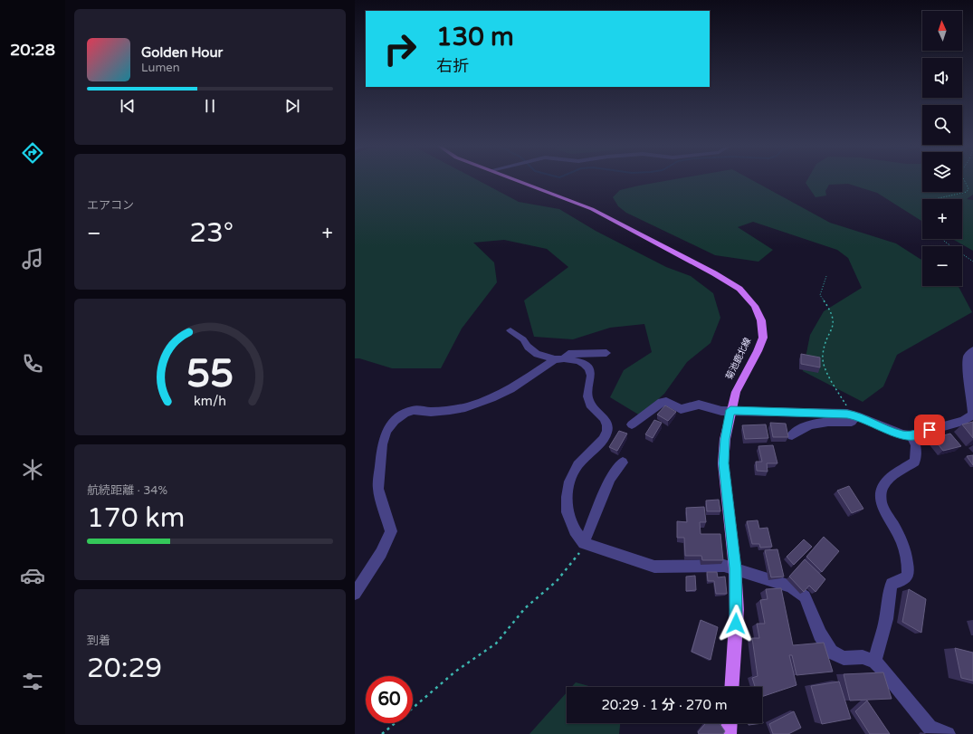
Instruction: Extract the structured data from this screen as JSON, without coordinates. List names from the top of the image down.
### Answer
{
  "streets": {
    "main road": ["菊池鹿北線"]
  },
  "north": "top",
  "page": {
    "tabs": "20:28",
    "map_buttons": ["+", "−"],
    "turn": ["130 m", "右折"],
    "song": ["Golden Hour", "Lumen"],
    "tile": [
      "エアコン",
      ["航続距離 · 34%", "170 km"],
      ["到着", "20:29"]
    ],
    "heat": ["−", "23°", "+"],
    "limit": "60",
    "trip": "20:29 · 1 分 · 270 m",
    "gauge": ["55", "km/h"]
  }
}
